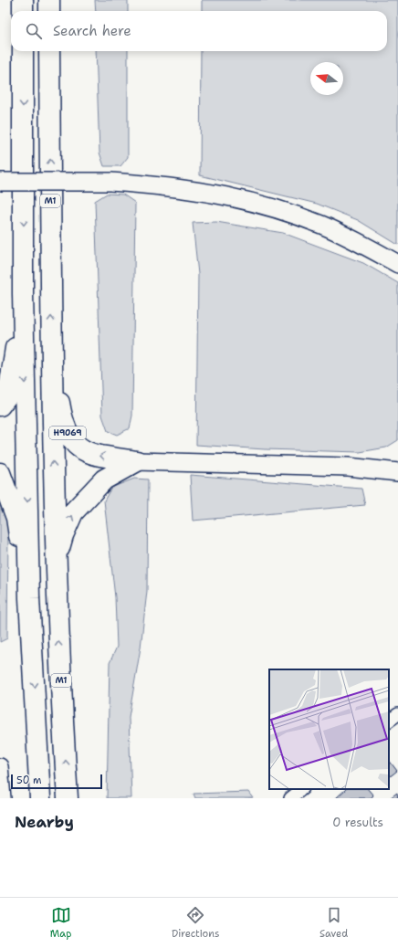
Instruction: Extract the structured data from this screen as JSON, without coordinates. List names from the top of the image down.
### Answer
{
  "streets": {
    "highway": ["М1", "Н9069"]
  },
  "crossings": [
    ["М1", "Н9069"]
  ],
  "scale_bar": "50 m",
  "north": "left",
  "page": {
    "search": "Search here",
    "scale": "50 m",
    "heading": ["Nearby", "0 results"],
    "nav": ["Map", "Directions", "Saved"]
  }
}
